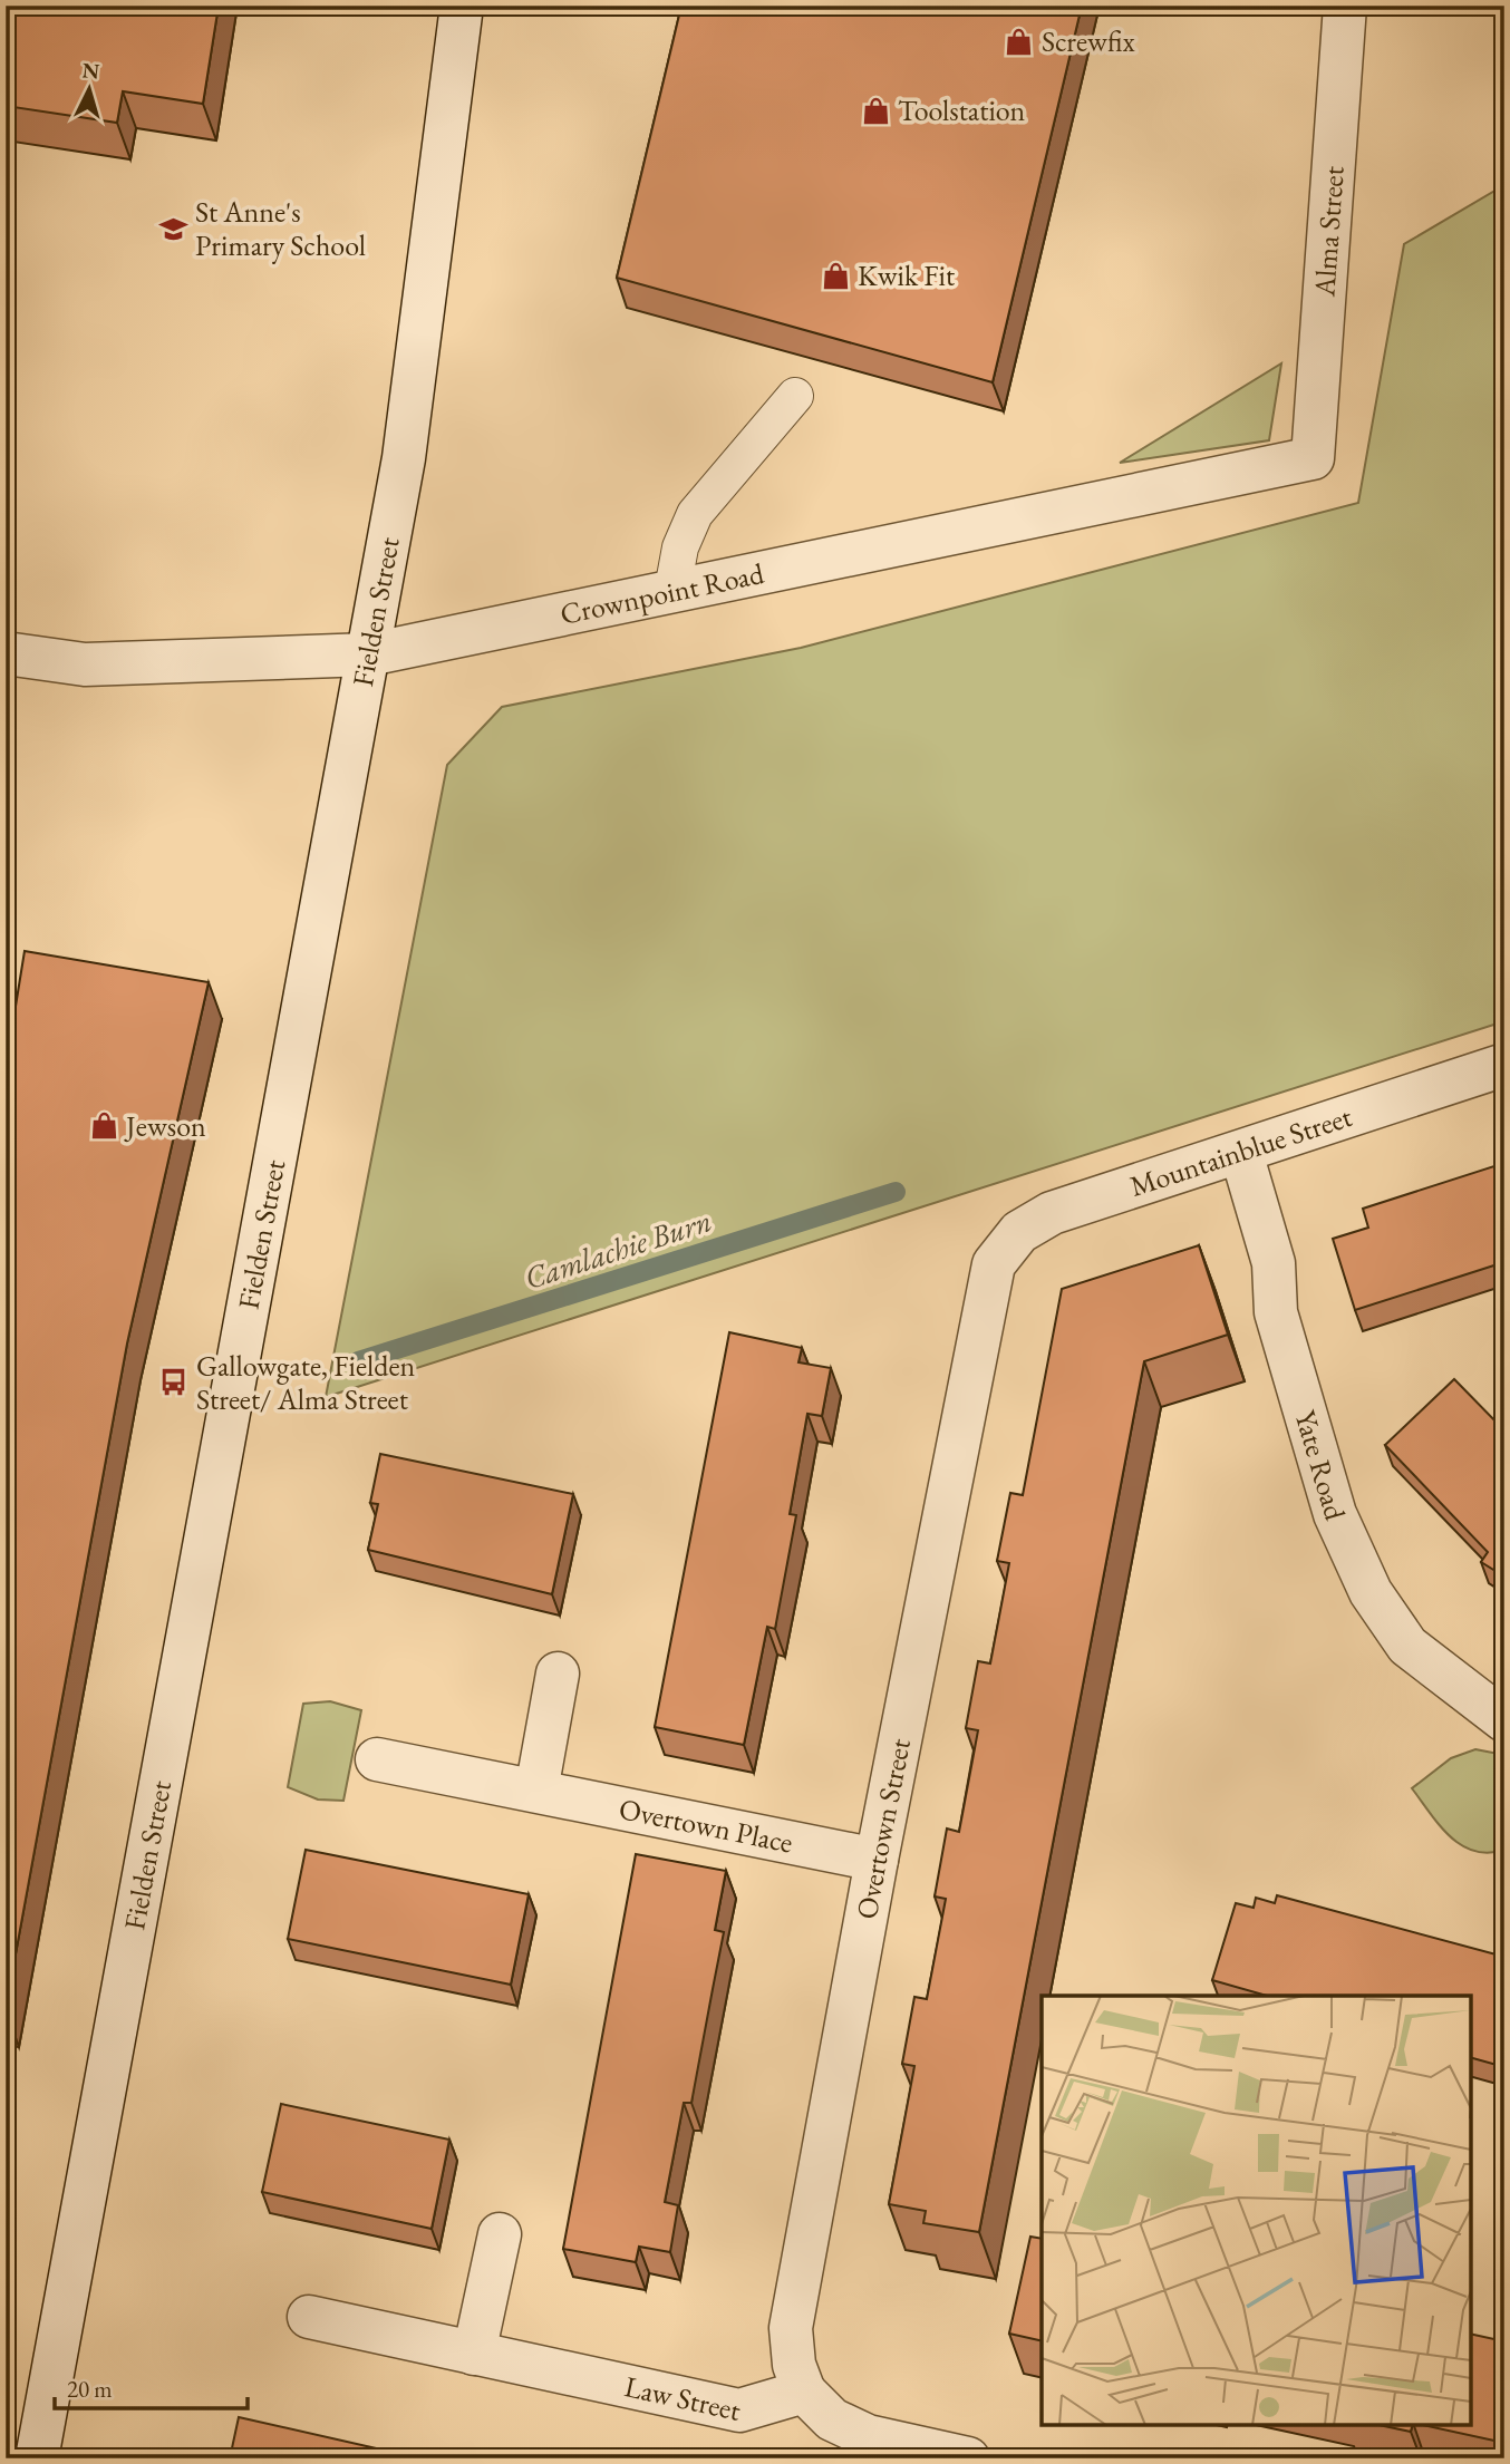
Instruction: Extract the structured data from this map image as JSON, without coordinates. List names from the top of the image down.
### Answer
{
  "streets": {
    "street": [
      "Alma Street",
      "Crownpoint Road",
      "Fielden Street",
      "Mountainblue Street",
      "Yate Road",
      "Overtown Place",
      "Overtown Street",
      "Law Street"
    ]
  },
  "crossings": [
    ["Alma Street", "Crownpoint Road"],
    ["Crownpoint Road", "Fielden Street"],
    ["Mountainblue Street", "Yate Road"],
    ["Mountainblue Street", "Overtown Street"],
    ["Overtown Place", "Overtown Street"],
    ["Overtown Street", "Law Street"]
  ],
  "water": ["Camlachie Burn"],
  "places": {
    "shop": [
      "Screwfix",
      "Toolstation",
      "Kwik Fit",
      "Jewson"
    ],
    "school or university": ["St Anne's Primary School"],
    "bus stop": ["Gallowgate, Fielden Street/ Alma Street"]
  },
  "scale_bar": "20 m",
  "north": "top"
}
